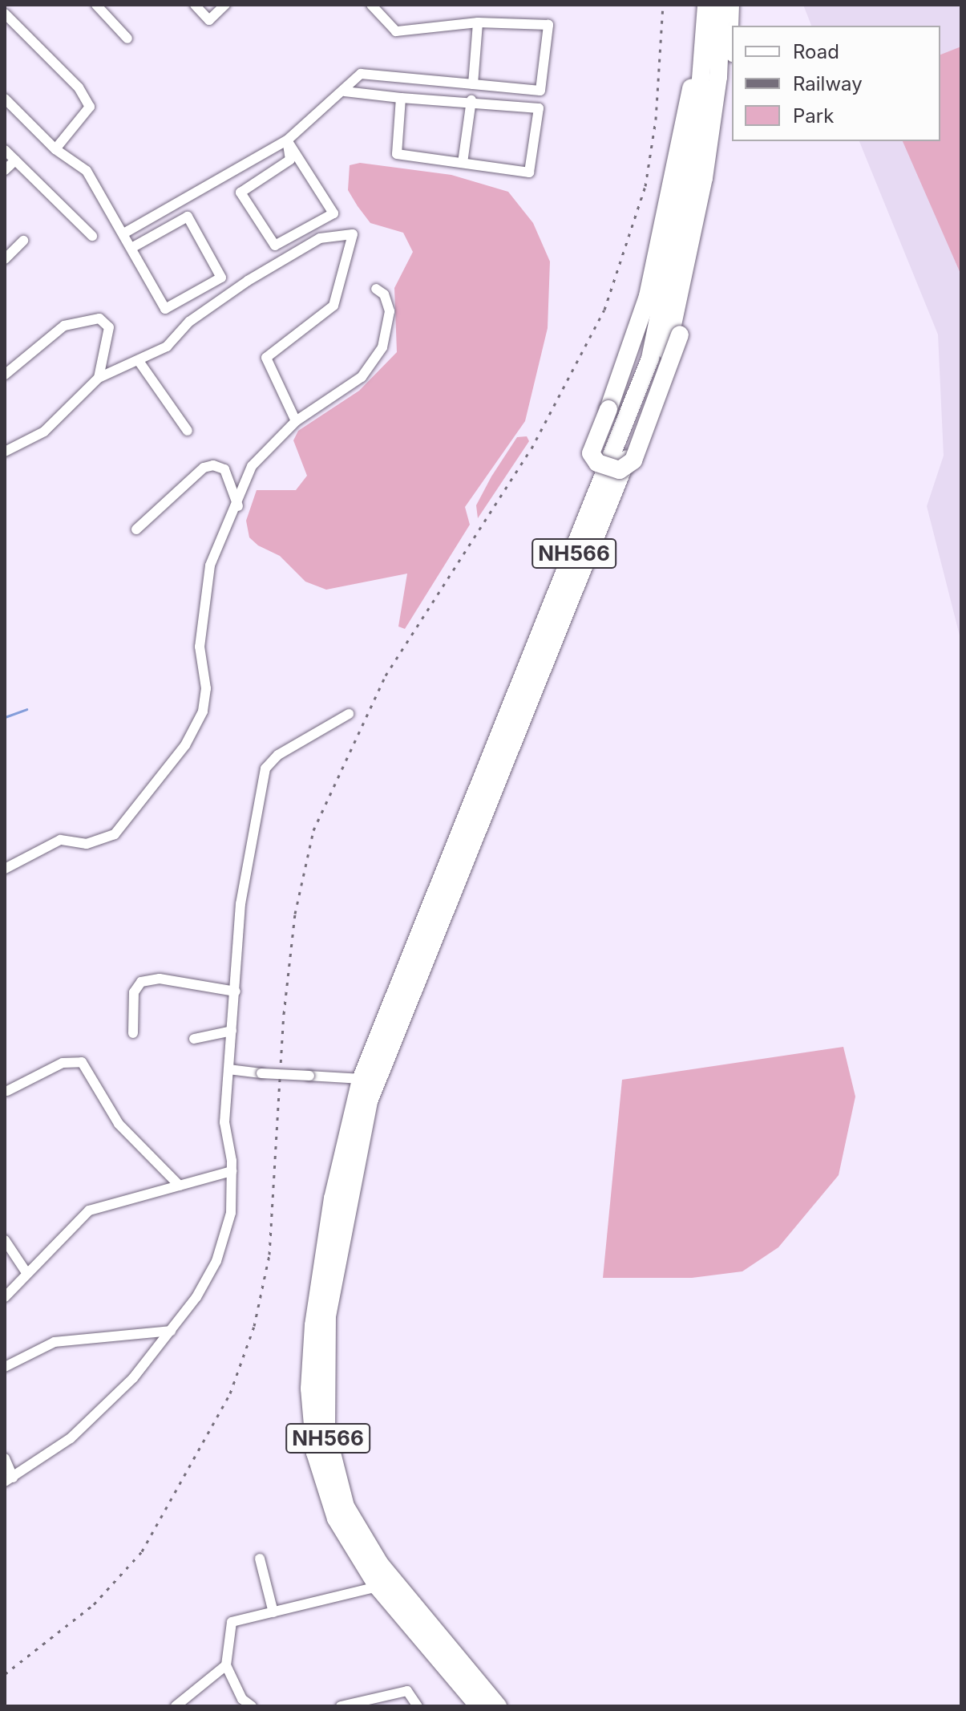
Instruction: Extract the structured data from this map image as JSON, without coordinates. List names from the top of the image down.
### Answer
{
  "streets": {
    "highway": ["NH566"]
  },
  "legend": ["Road", "Railway", "Park"]
}
